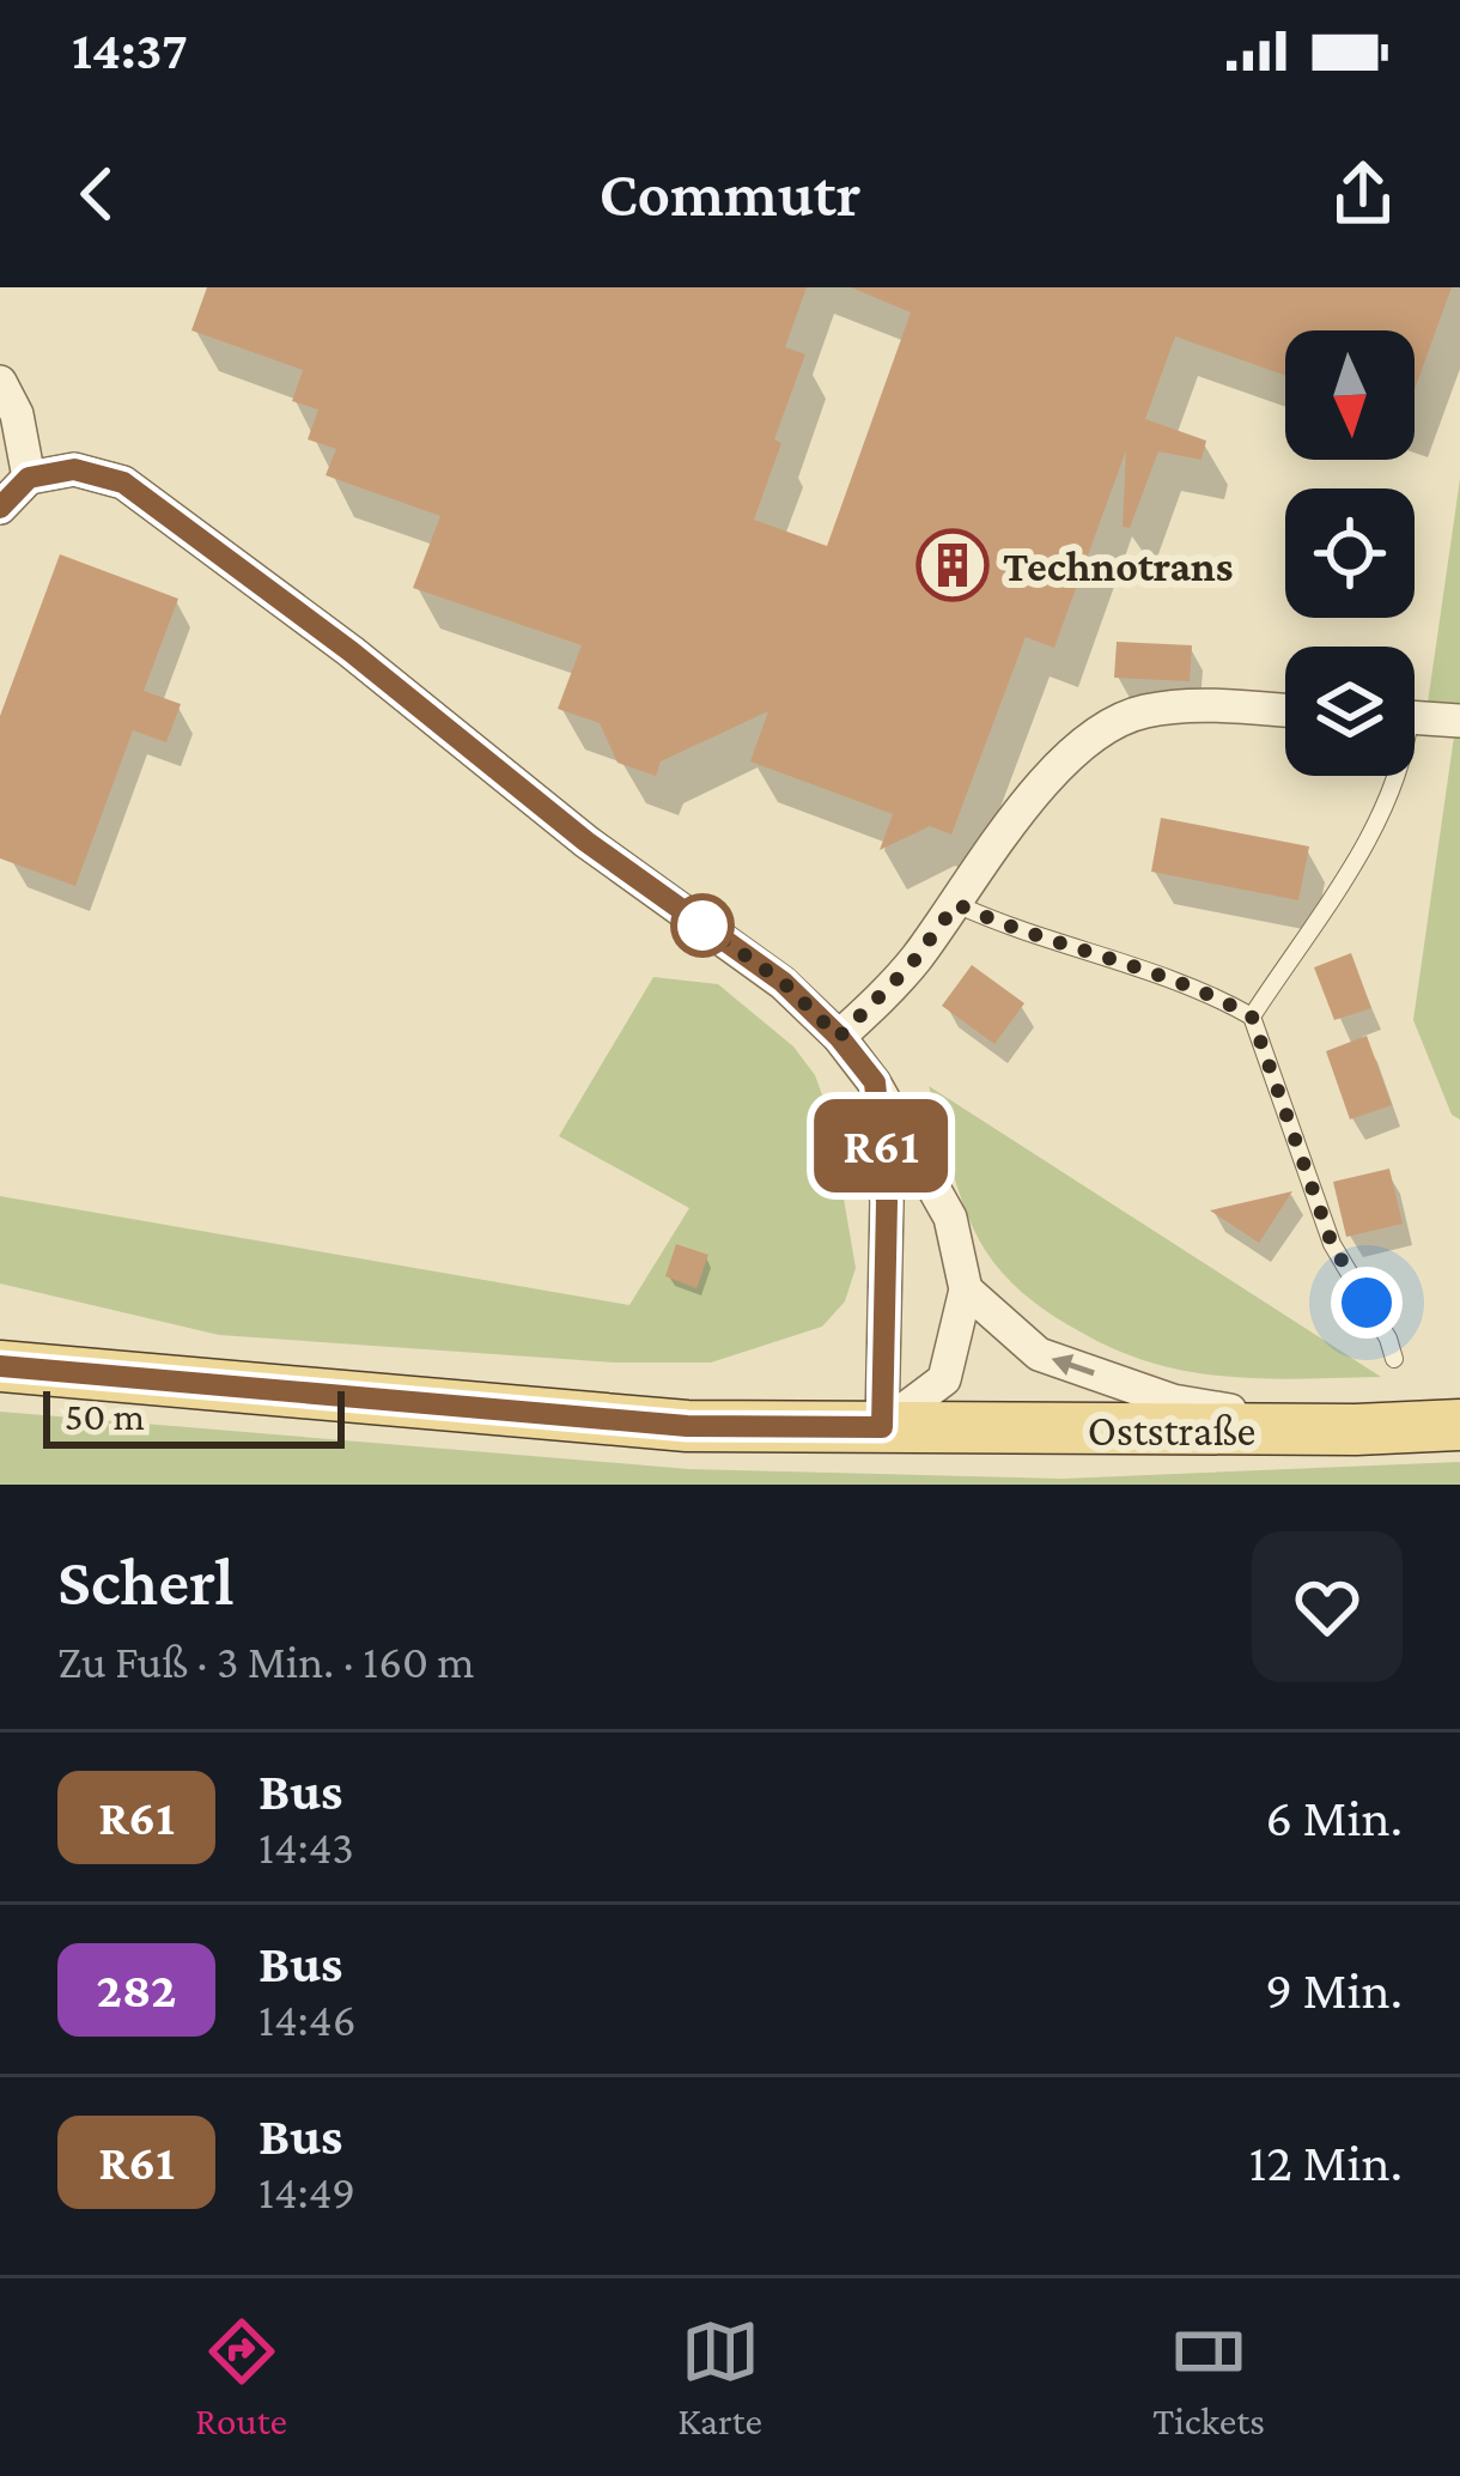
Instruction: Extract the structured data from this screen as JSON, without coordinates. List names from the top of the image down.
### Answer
{
  "streets": {
    "main road": ["Oststraße"]
  },
  "places": {
    "building": ["Technotrans"]
  },
  "lines": ["bus line R61"],
  "scale_bar": "50 m",
  "north": "bottom",
  "page": {
    "status": "14:37",
    "header": "Commutr",
    "on_map": "R61",
    "scale": "50 m",
    "heading": ["Scherl", "Zu Fuß · 3 Min. · 160 m"],
    "list": [
      {
        "mark": "R61",
        "name": "Bus",
        "note": "14:43",
        "value": "6 Min."
      },
      {
        "mark": "282",
        "name": "Bus",
        "note": "14:46",
        "value": "9 Min."
      },
      {
        "mark": "R61",
        "name": "Bus",
        "note": "14:49",
        "value": "12 Min."
      }
    ],
    "tabs": ["Route", "Karte", "Tickets"]
  }
}
